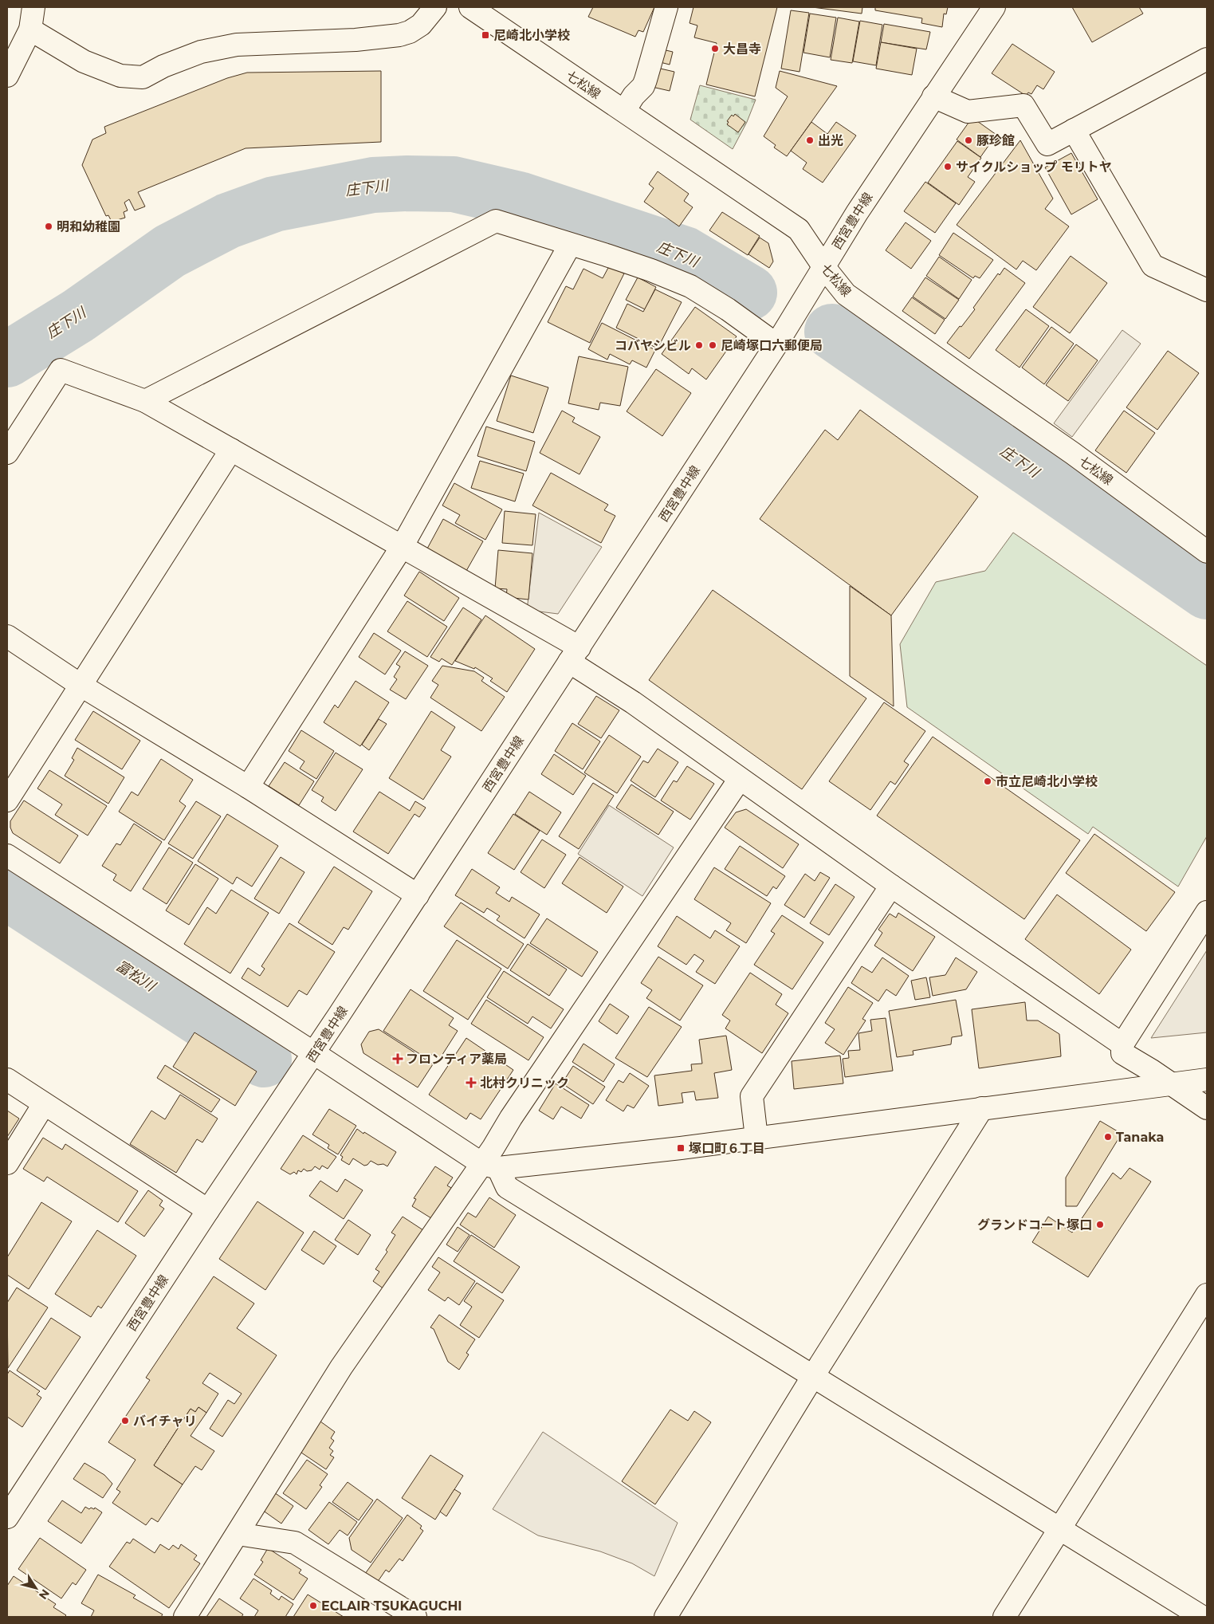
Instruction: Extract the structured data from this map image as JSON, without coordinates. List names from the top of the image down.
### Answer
{
  "streets": {
    "street": ["七松線", "西宮豊中線"]
  },
  "crossings": [
    ["七松線", "西宮豊中線"]
  ],
  "water": ["庄下川", "富松川"],
  "places": {
    "transit": ["尼崎北小学校", "塚口町６丁目"],
    "other": [
      "大昌寺",
      "出光",
      "豚珍館",
      "サイクルショップ モリトヤ",
      "明和幼稚園",
      "コバヤシビル",
      "尼崎塚口六郵便局",
      "市立尼崎北小学校",
      "Tanaka",
      "グランドコート塚口",
      "バイチャリ",
      "ECLAIR TSUKAGUCHI"
    ],
    "health": ["フロンティア薬局", "北村クリニック"]
  },
  "north": "bottom right"
}
